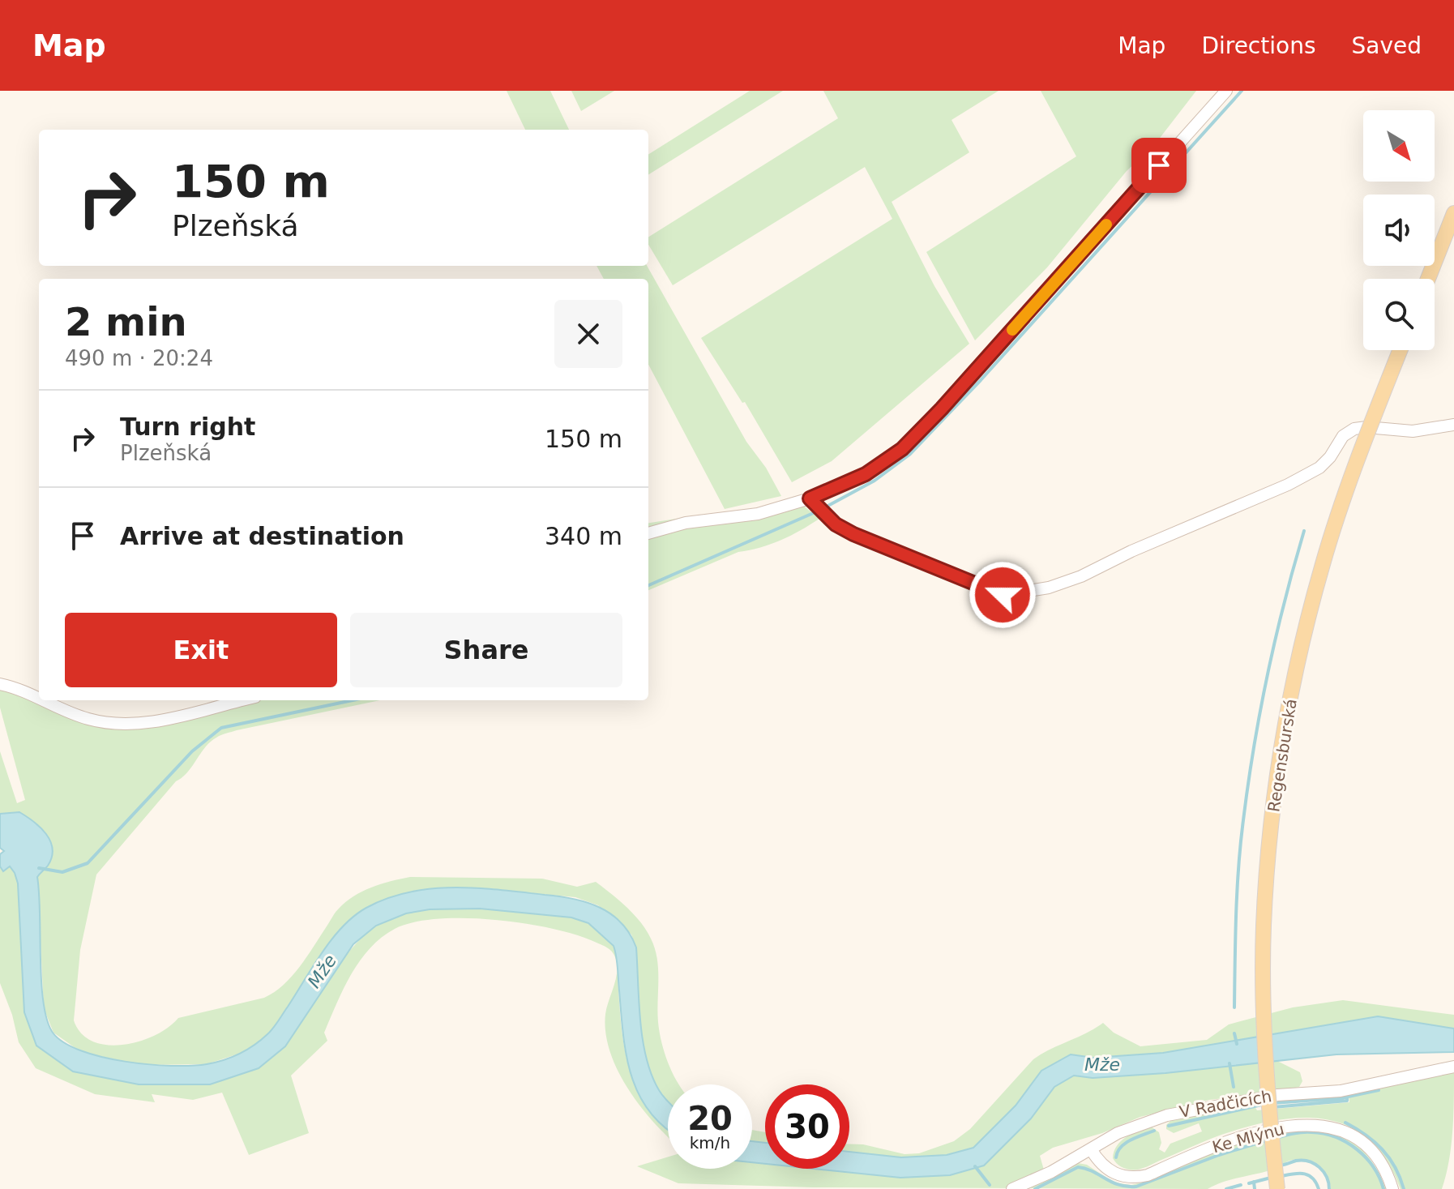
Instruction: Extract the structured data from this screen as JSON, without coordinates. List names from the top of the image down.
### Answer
{
  "streets": {
    "main road": ["Regensburská"],
    "street": ["V Radčicích", "Ke Mlýnu"]
  },
  "crossings": [
    ["V Radčicích", "Ke Mlýnu"]
  ],
  "water": ["Mže"],
  "north": "bottom right",
  "page": {
    "header": "Map",
    "nav": ["Map", "Directions", "Saved"],
    "turn": ["150 m", "Plzeňská"],
    "heading": ["2 min", "490 m · 20:24"],
    "list": [
      {
        "name": "Turn right",
        "note": "Plzeňská",
        "value": "150 m"
      },
      {
        "name": "Arrive at destination",
        "value": "340 m"
      }
    ],
    "buttons": ["Exit", "Share"],
    "speed": "20 km/h",
    "limit": "30"
  }
}
